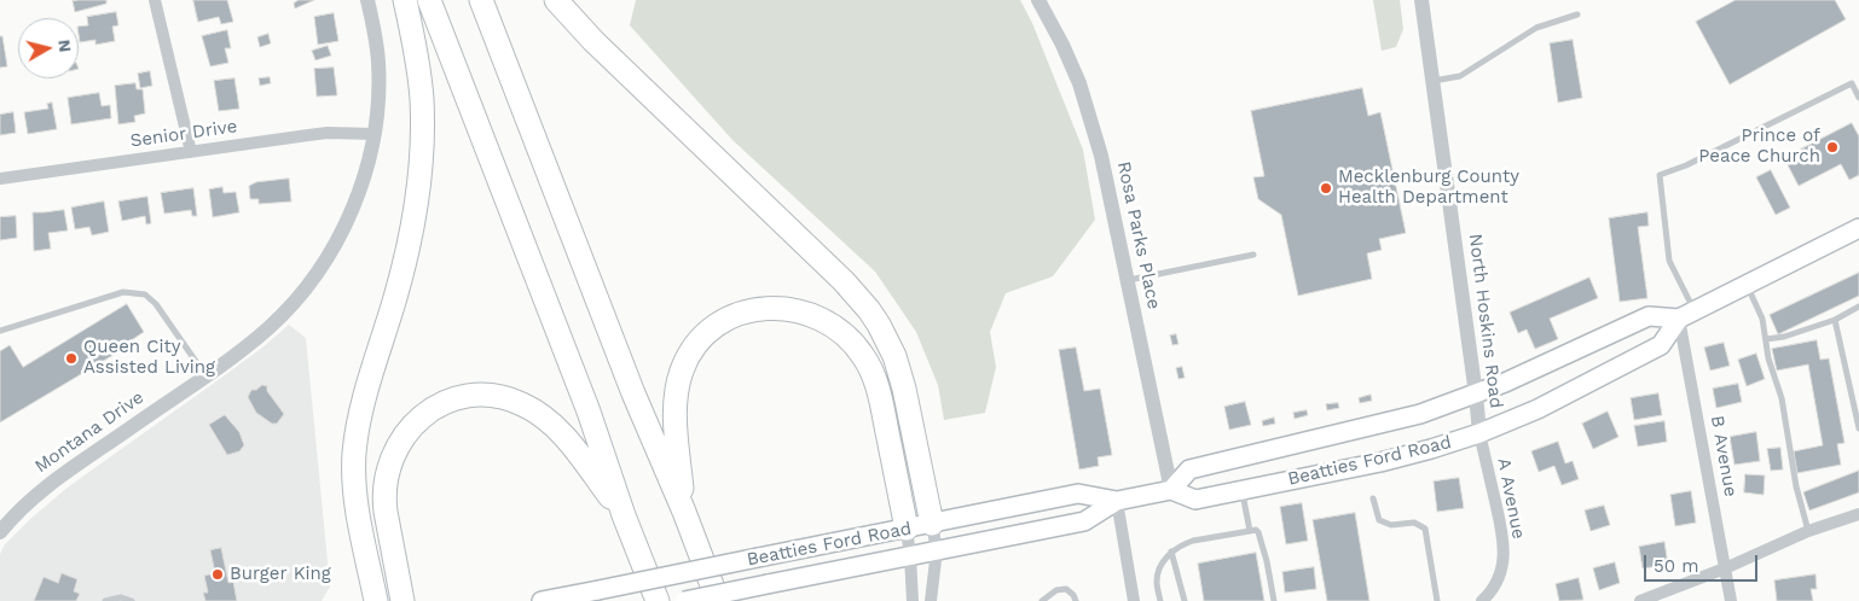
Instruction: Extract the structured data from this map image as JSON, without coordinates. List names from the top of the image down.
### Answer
{
  "streets": {
    "main road": ["Beatties Ford Road"],
    "street": [
      "Senior Drive",
      "Rosa Parks Place",
      "North Hoskins Road",
      "Montana Drive",
      "B Avenue",
      "A Avenue"
    ]
  },
  "crossings": [
    ["Senior Drive", "Montana Drive"],
    ["Rosa Parks Place", "Beatties Ford Road"],
    ["North Hoskins Road", "Beatties Ford Road"],
    ["North Hoskins Road", "A Avenue"],
    ["B Avenue", "Beatties Ford Road"],
    ["Beatties Ford Road", "A Avenue"]
  ],
  "places": [
    "Prince of Peace Church",
    "Mecklenburg County Health Department",
    "Queen City Assisted Living",
    "Burger King"
  ],
  "scale_bar": "50 m",
  "north": "right"
}
